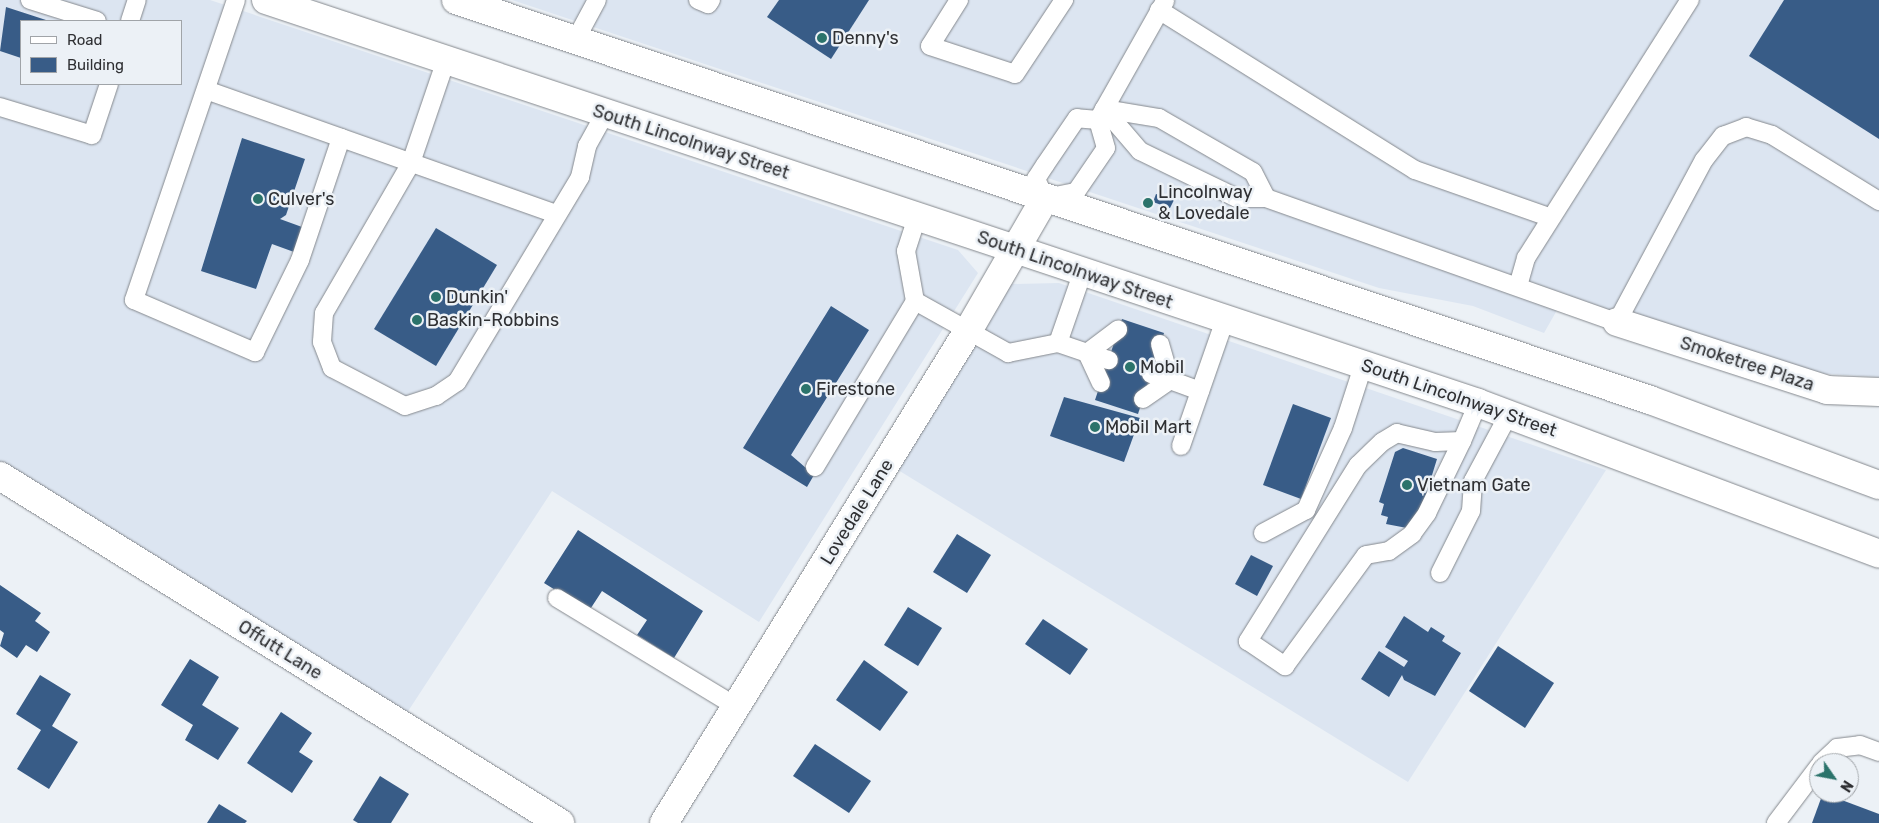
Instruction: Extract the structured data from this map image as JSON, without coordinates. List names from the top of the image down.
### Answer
{
  "streets": {
    "main road": [
      "South Lincolnway Street",
      "Smoketree Plaza",
      "Lovedale Lane",
      "Offutt Lane"
    ]
  },
  "crossings": [
    ["South Lincolnway Street", "Lovedale Lane"]
  ],
  "places": [
    "Denny's",
    "Culver's",
    "Lincolnway & Lovedale",
    "Dunkin'",
    "Baskin-Robbins",
    "Mobil",
    "Firestone",
    "Mobil Mart",
    "Vietnam Gate"
  ],
  "legend": ["Road", "Building"],
  "north": "bottom right"
}
